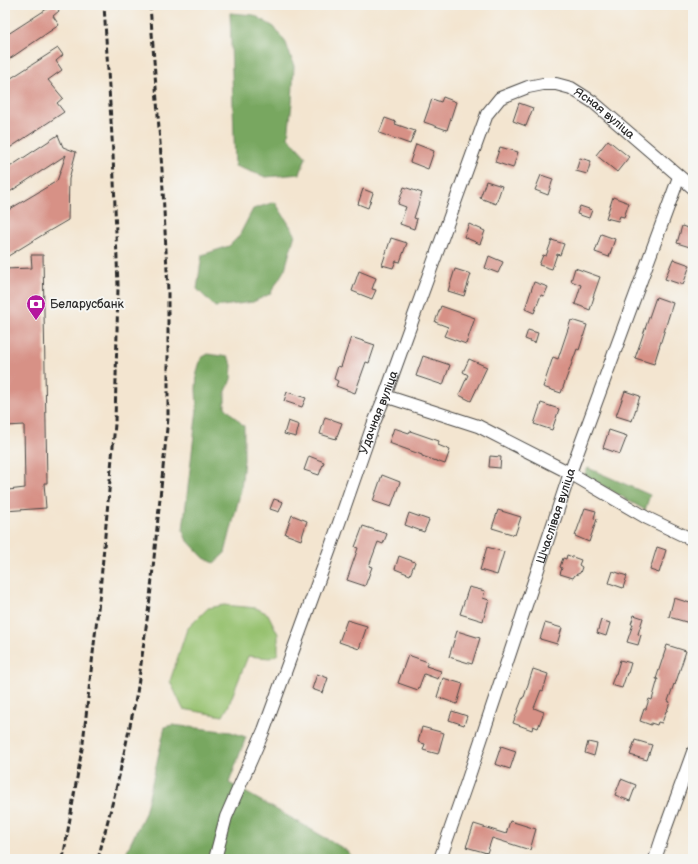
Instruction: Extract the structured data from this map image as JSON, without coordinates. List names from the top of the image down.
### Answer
{
  "streets": {
    "street": ["Ясная вуліца", "Удачная вуліца", "Шчаслівая вуліца"]
  },
  "crossings": [
    ["Ясная вуліца", "Удачная вуліца"],
    ["Ясная вуліца", "Шчаслівая вуліца"]
  ],
  "places": {
    "bank": ["Беларусбанк"]
  }
}
